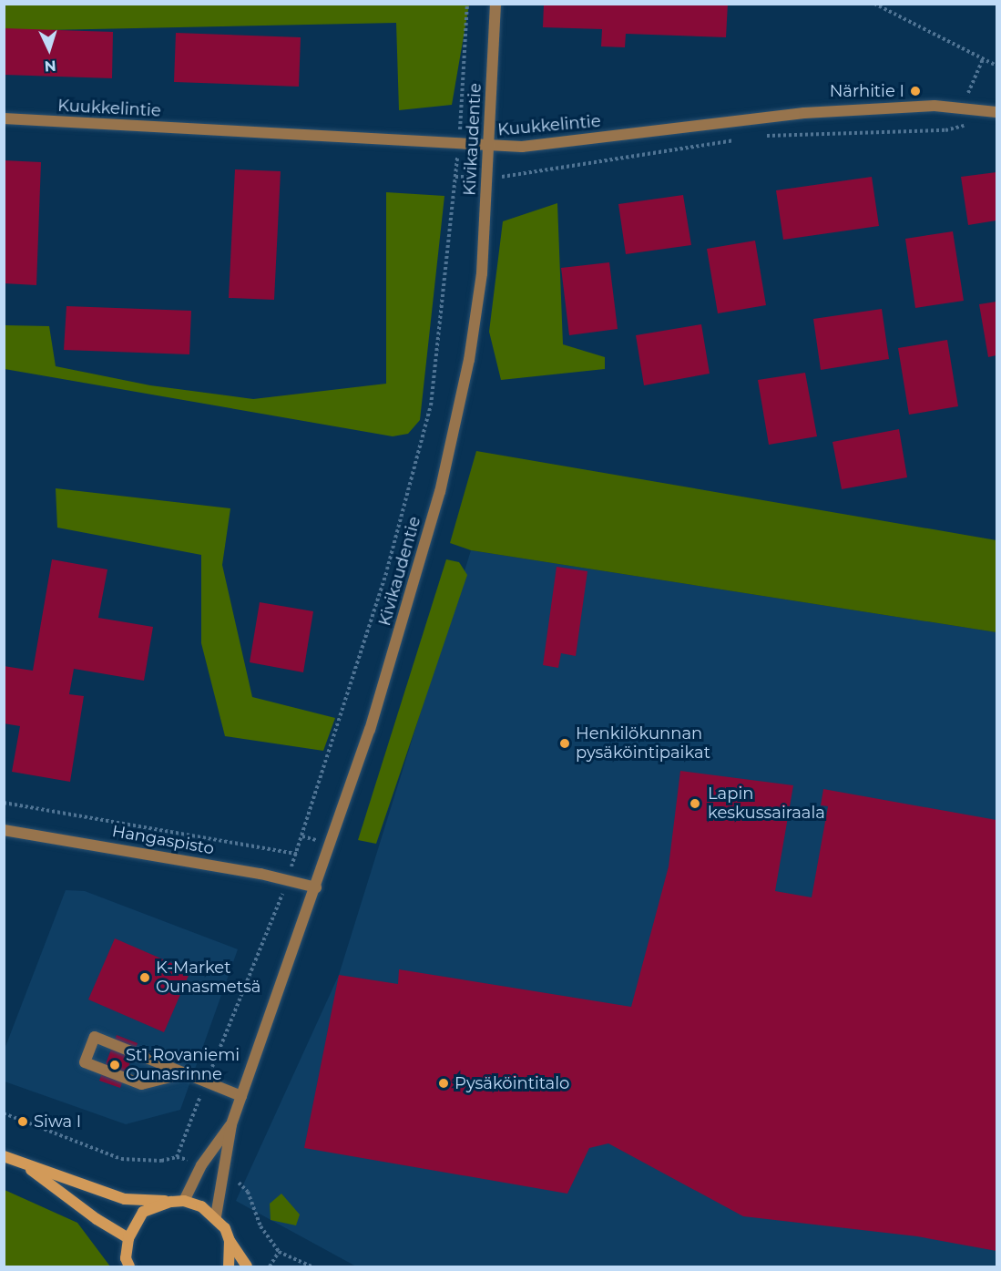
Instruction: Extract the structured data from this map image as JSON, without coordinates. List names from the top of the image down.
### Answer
{
  "streets": {
    "street": ["Kuukkelintie", "Kivikaudentie", "Hangaspisto"]
  },
  "crossings": [
    ["Kuukkelintie", "Kivikaudentie"],
    ["Kivikaudentie", "Hangaspisto"]
  ],
  "places": [
    "Närhitie I",
    "Henkilökunnan pysäköintipaikat",
    "Lapin keskussairaala",
    "K-Market Ounasmetsä",
    "St1 Rovaniemi Ounasrinne",
    "Pysäköintitalo",
    "Siwa I"
  ],
  "north": "bottom"
}
